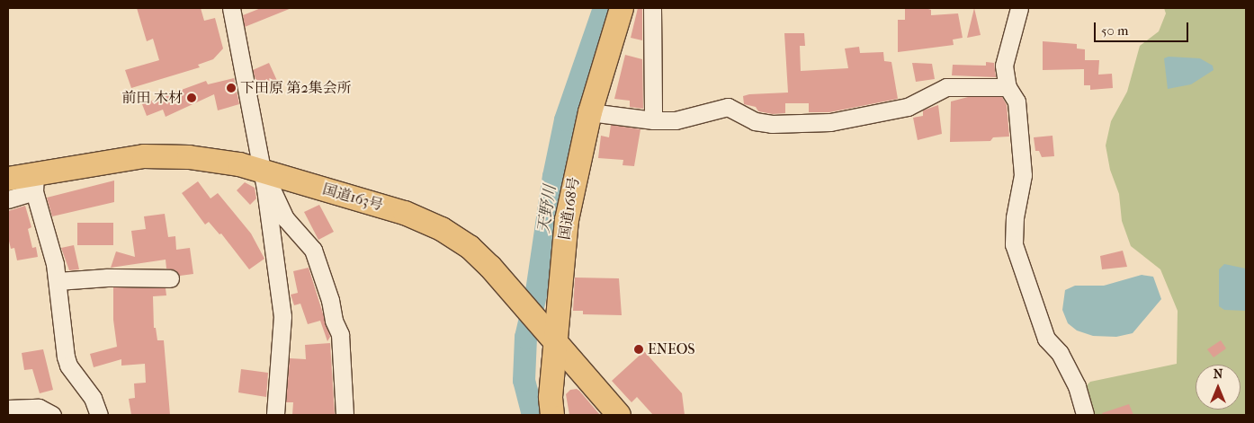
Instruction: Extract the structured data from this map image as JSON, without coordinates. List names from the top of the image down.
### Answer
{
  "streets": {
    "highway": ["国道163号", "国道168号"]
  },
  "crossings": [
    ["国道163号", "国道168号"]
  ],
  "water": ["天野川"],
  "places": ["下田原 第2集会所", "前田 木材", "ENEOS"],
  "scale_bar": "50 m",
  "north": "top"
}
